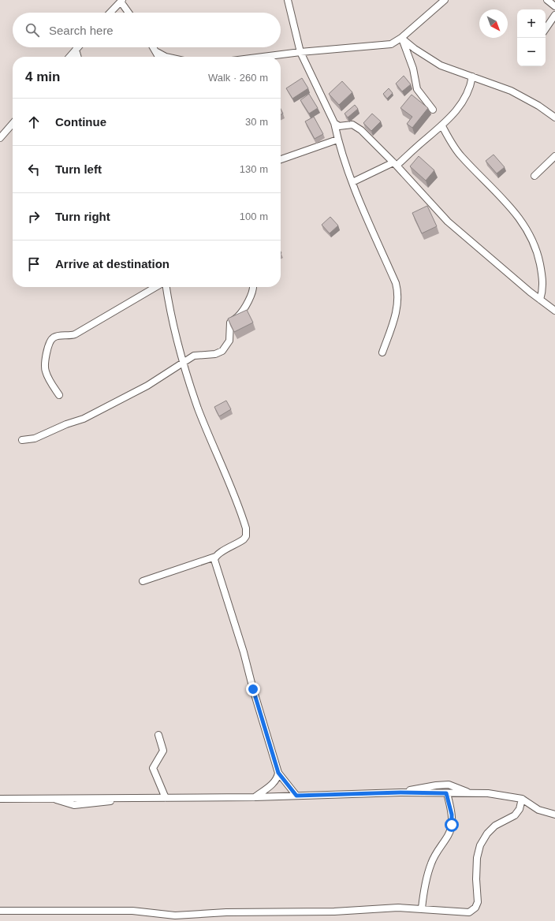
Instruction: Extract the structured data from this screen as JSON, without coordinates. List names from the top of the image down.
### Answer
{
  "north": "bottom right",
  "page": {
    "map_buttons": ["+", "−"],
    "search": "Search here",
    "heading": ["4 min", "Walk · 260 m"],
    "list": [
      ["Continue", "30 m"],
      ["Turn left", "130 m"],
      ["Turn right", "100 m"],
      "Arrive at destination"
    ]
  }
}
